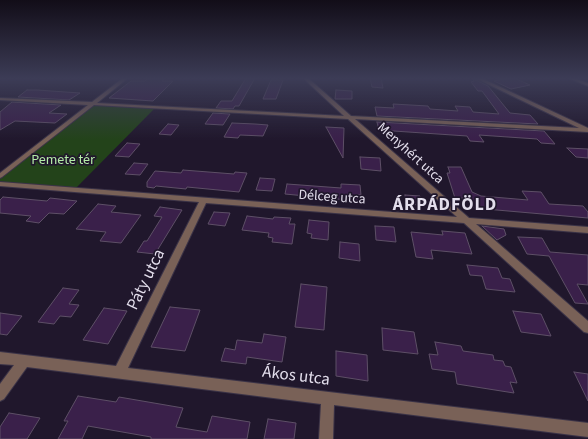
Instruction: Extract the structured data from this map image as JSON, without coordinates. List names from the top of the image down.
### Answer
{
  "streets": {
    "street": [
      "Menyhért utca",
      "Délceg utca",
      "Páty utca",
      "Ákos utca"
    ]
  },
  "crossings": [
    ["Menyhért utca", "Délceg utca"],
    ["Délceg utca", "Páty utca"],
    ["Páty utca", "Ákos utca"]
  ],
  "districts": ["ÁRPÁDFÖLD"],
  "parks": ["Pemete tér"]
}
